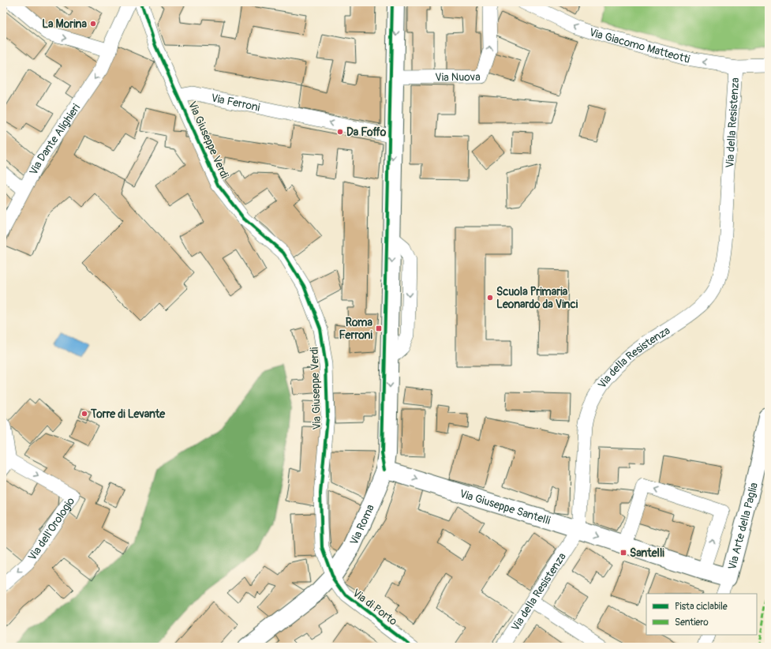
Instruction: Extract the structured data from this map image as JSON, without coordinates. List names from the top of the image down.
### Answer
{
  "streets": {
    "main road": ["Via Giuseppe Santelli", "Via Roma", "Via Arte della Paglia"],
    "street": [
      "Via Giacomo Matteotti",
      "Via Nuova",
      "Via Ferroni",
      "Via della Resistenza",
      "Via Dante Alighieri",
      "Via Giuseppe Verdi",
      "Via dell'Orologio",
      "Via di Porto"
    ]
  },
  "crossings": [
    ["Via Giacomo Matteotti", "Via della Resistenza"],
    ["Via Nuova", "Via Roma"],
    ["Via Ferroni", "Via Giuseppe Verdi"],
    ["Via Ferroni", "Via Roma"],
    ["Via della Resistenza", "Via Giuseppe Santelli"],
    ["Via Giuseppe Verdi", "Via Roma"],
    ["Via Giuseppe Verdi", "Via di Porto"],
    ["Via Giuseppe Santelli", "Via Roma"],
    ["Via Giuseppe Santelli", "Via Arte della Paglia"],
    ["Via Roma", "Via di Porto"]
  ],
  "one_way": [
    "Via Giacomo Matteotti",
    "Via Ferroni",
    "Via Dante Alighieri",
    "Via Giuseppe Santelli",
    "Via Roma"
  ],
  "places": {
    "other": [
      "La Morina",
      "Da Foffo",
      "Scuola Primaria Leonardo da Vinci",
      "Torre di Levante"
    ],
    "transit": ["Roma Ferroni", "Santelli"]
  },
  "legend": ["Pista ciclabile", "Sentiero"]
}
